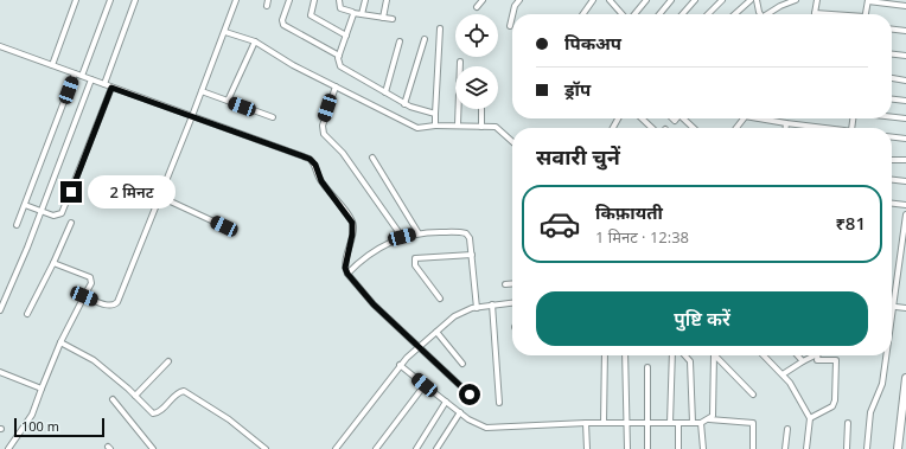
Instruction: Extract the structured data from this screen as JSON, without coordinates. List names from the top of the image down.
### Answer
{
  "scale_bar": "100 m",
  "page": {
    "banner": ["पिकअप", "ड्रॉप"],
    "heading": "सवारी चुनें",
    "bubble": "2 मिनट",
    "list": [
      {
        "name": "किफ़ायती",
        "note": "1 मिनट · 12:38",
        "value": "₹81"
      }
    ],
    "buttons": "पुष्टि करें",
    "scale": "100 m"
  }
}
